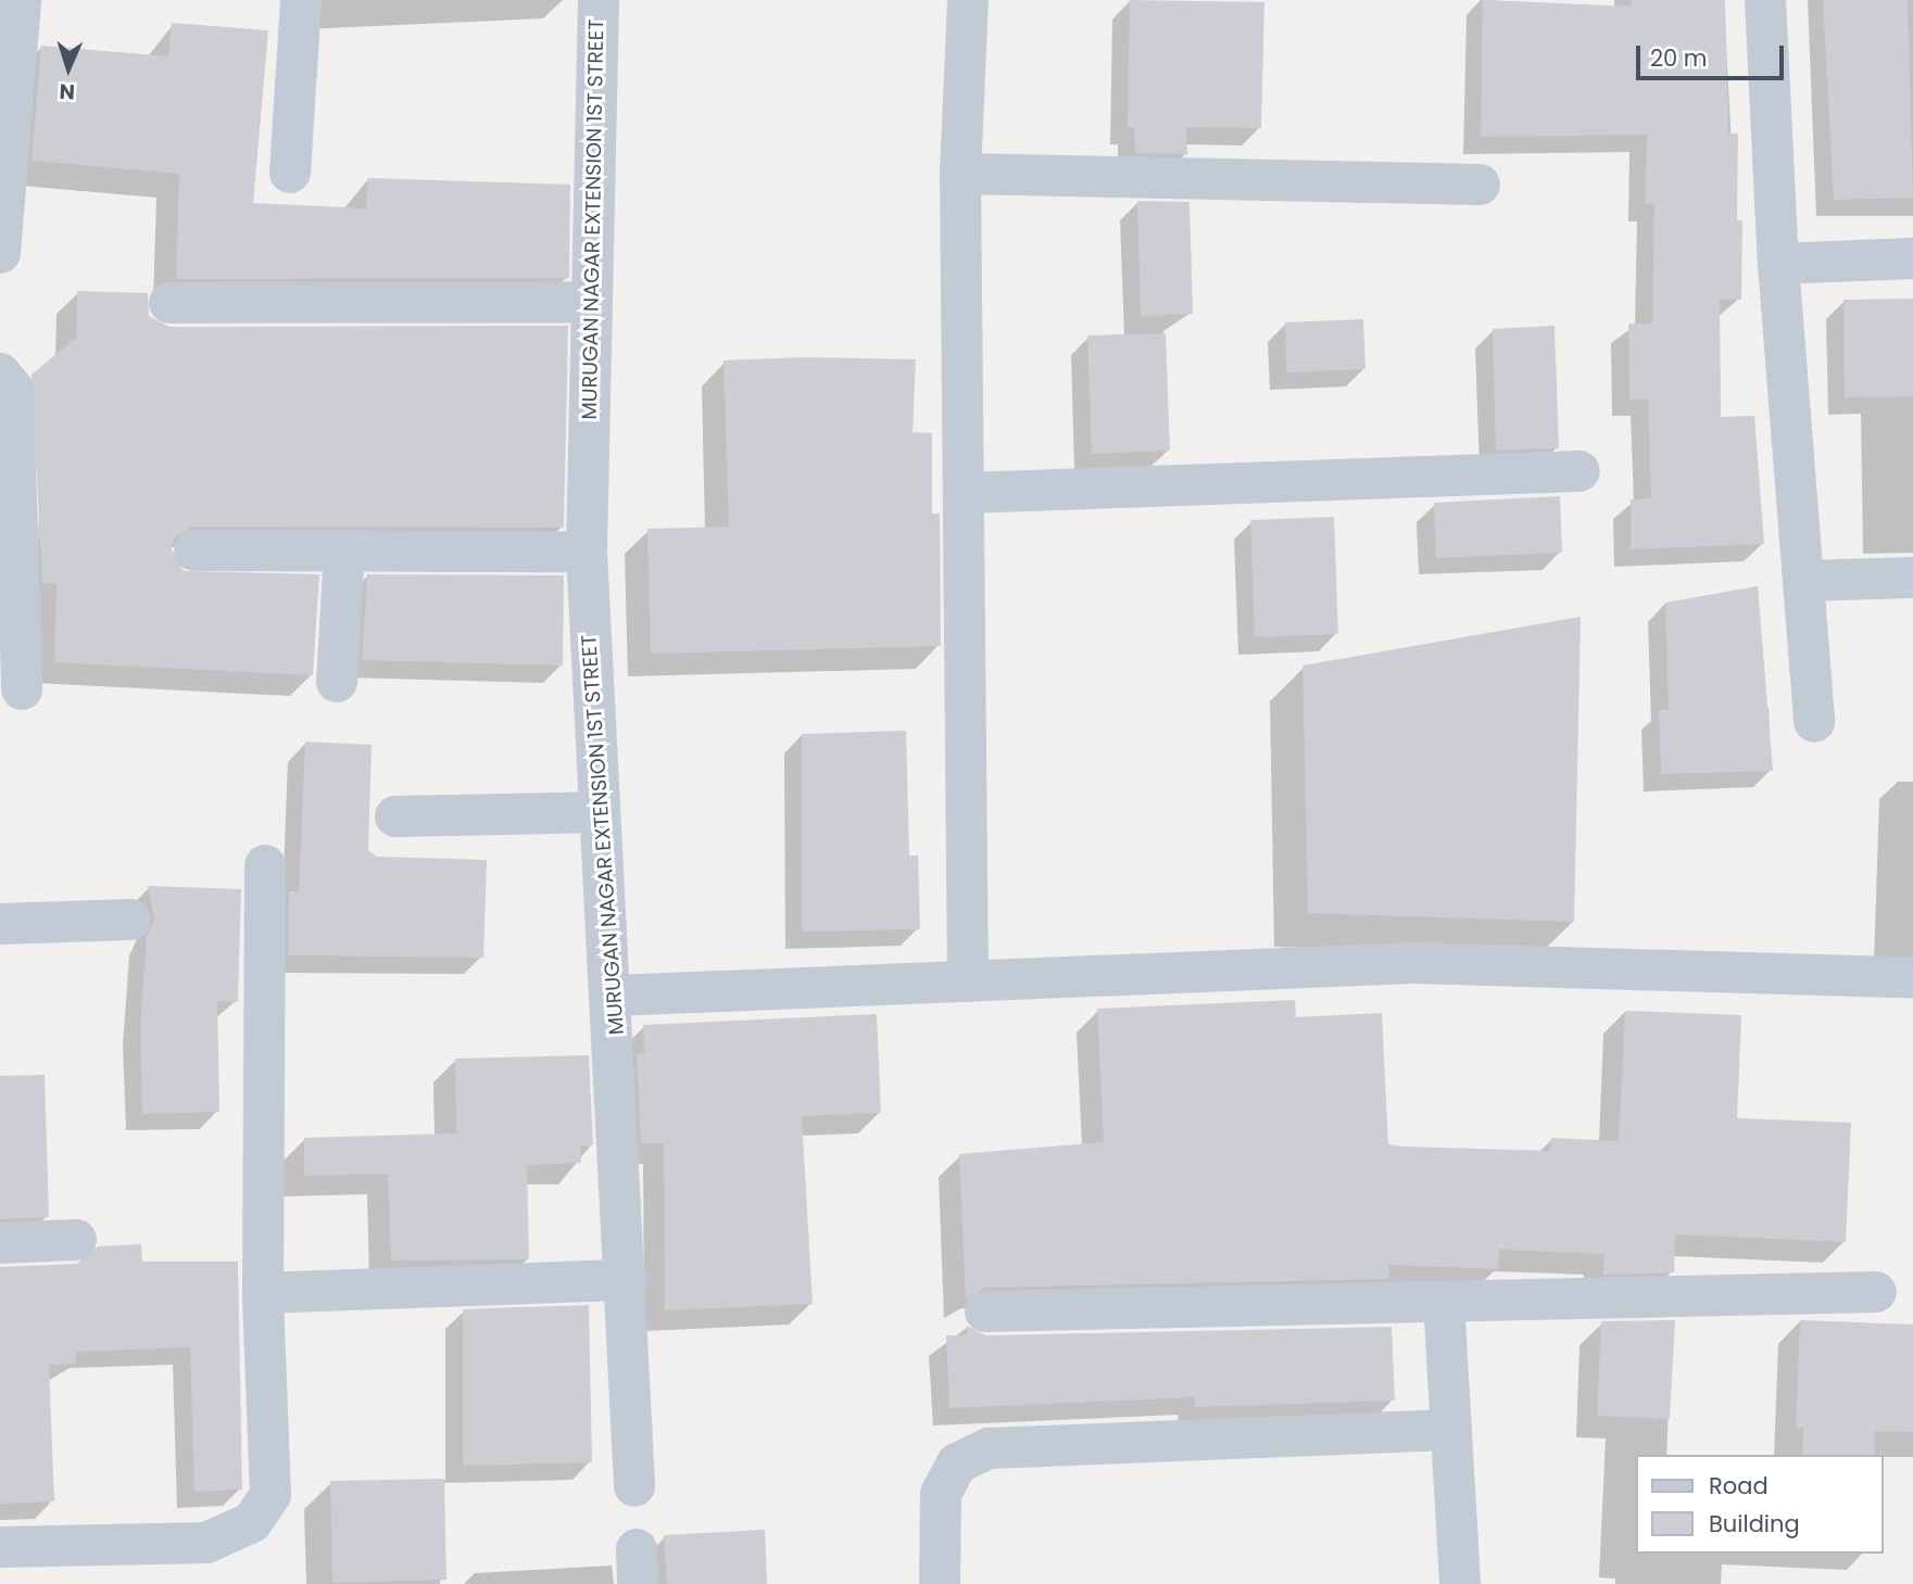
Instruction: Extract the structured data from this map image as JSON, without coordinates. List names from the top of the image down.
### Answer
{
  "streets": {
    "street": ["MURUGAN NAGAR EXTENSION 1ST STREET"]
  },
  "legend": ["Road", "Building"],
  "scale_bar": "20 m",
  "north": "bottom"
}
